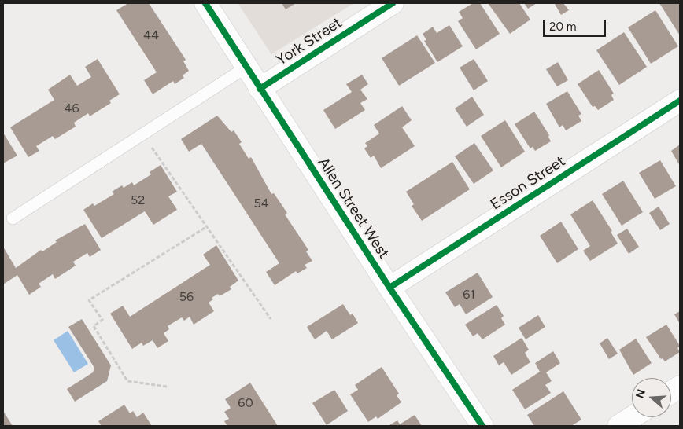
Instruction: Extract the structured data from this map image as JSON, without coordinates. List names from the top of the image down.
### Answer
{
  "streets": {
    "street": ["York Street", "Esson Street", "Allen Street West"]
  },
  "crossings": [
    ["York Street", "Allen Street West"],
    ["Esson Street", "Allen Street West"]
  ],
  "house_numbers": [
    "44",
    "46",
    "52",
    "54",
    "61",
    "56",
    "60"
  ],
  "scale_bar": "20 m",
  "north": "left"
}
